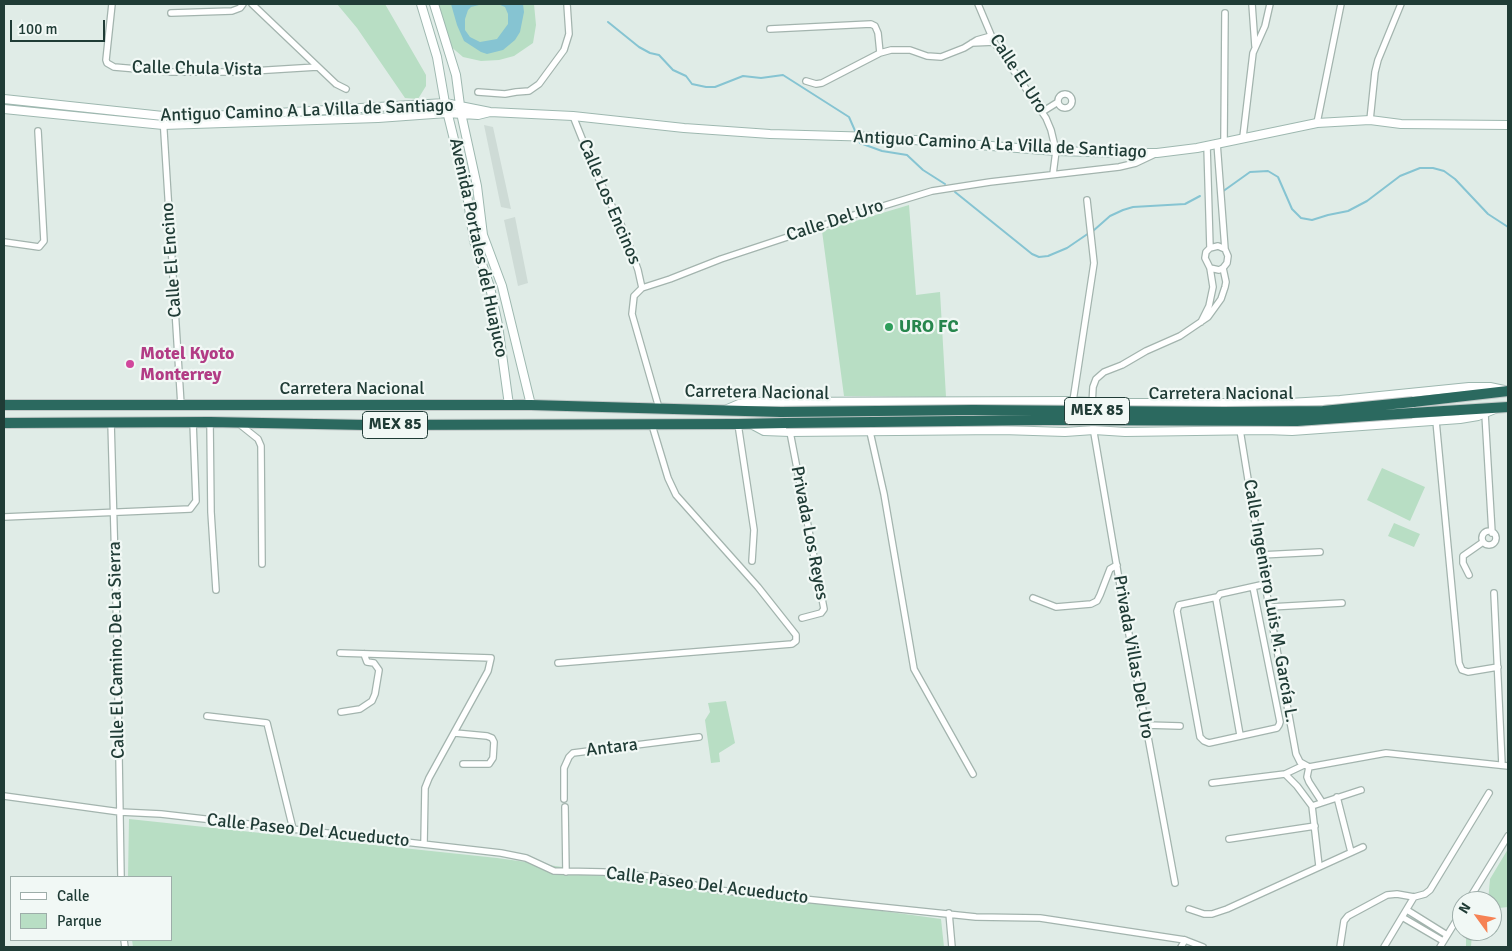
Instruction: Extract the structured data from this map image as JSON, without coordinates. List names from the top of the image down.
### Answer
{
  "streets": {
    "highway": ["Carretera Nacional", "MEX 85"],
    "street": [
      "Calle Chula Vista",
      "Calle El Uro",
      "Antiguo Camino A La Villa de Santiago",
      "Calle Los Encinos",
      "Calle Del Uro",
      "Avenida Portales del Huajuco",
      "Calle El Encino",
      "Privada Los Reyes",
      "Calle Ingeniero Luis M. García L.",
      "Calle El Camino De La Sierra",
      "Privada Villas Del Uro",
      "Antara",
      "Calle Paseo Del Acueducto"
    ]
  },
  "crossings": [
    ["Calle El Uro", "Antiguo Camino A La Villa de Santiago"],
    ["Calle El Uro", "Calle Del Uro"],
    ["Antiguo Camino A La Villa de Santiago", "Calle Los Encinos"],
    ["Antiguo Camino A La Villa de Santiago", "Calle Del Uro"],
    ["Antiguo Camino A La Villa de Santiago", "Avenida Portales del Huajuco"],
    ["Antiguo Camino A La Villa de Santiago", "Calle El Encino"],
    ["Calle Los Encinos", "Calle Del Uro"],
    ["Avenida Portales del Huajuco", "Carretera Nacional"],
    ["Calle El Encino", "Carretera Nacional"],
    ["Carretera Nacional", "MEX 85"],
    ["Carretera Nacional", "Privada Los Reyes"],
    ["Carretera Nacional", "Calle El Camino De La Sierra"],
    ["MEX 85", "Privada Los Reyes"],
    ["MEX 85", "Calle Ingeniero Luis M. García L."],
    ["MEX 85", "Privada Villas Del Uro"],
    ["Calle El Camino De La Sierra", "Calle Paseo Del Acueducto"]
  ],
  "places": ["URO FC", "Motel Kyoto Monterrey"],
  "legend": ["Calle", "Parque"],
  "scale_bar": "100 m",
  "north": "top left"
}
